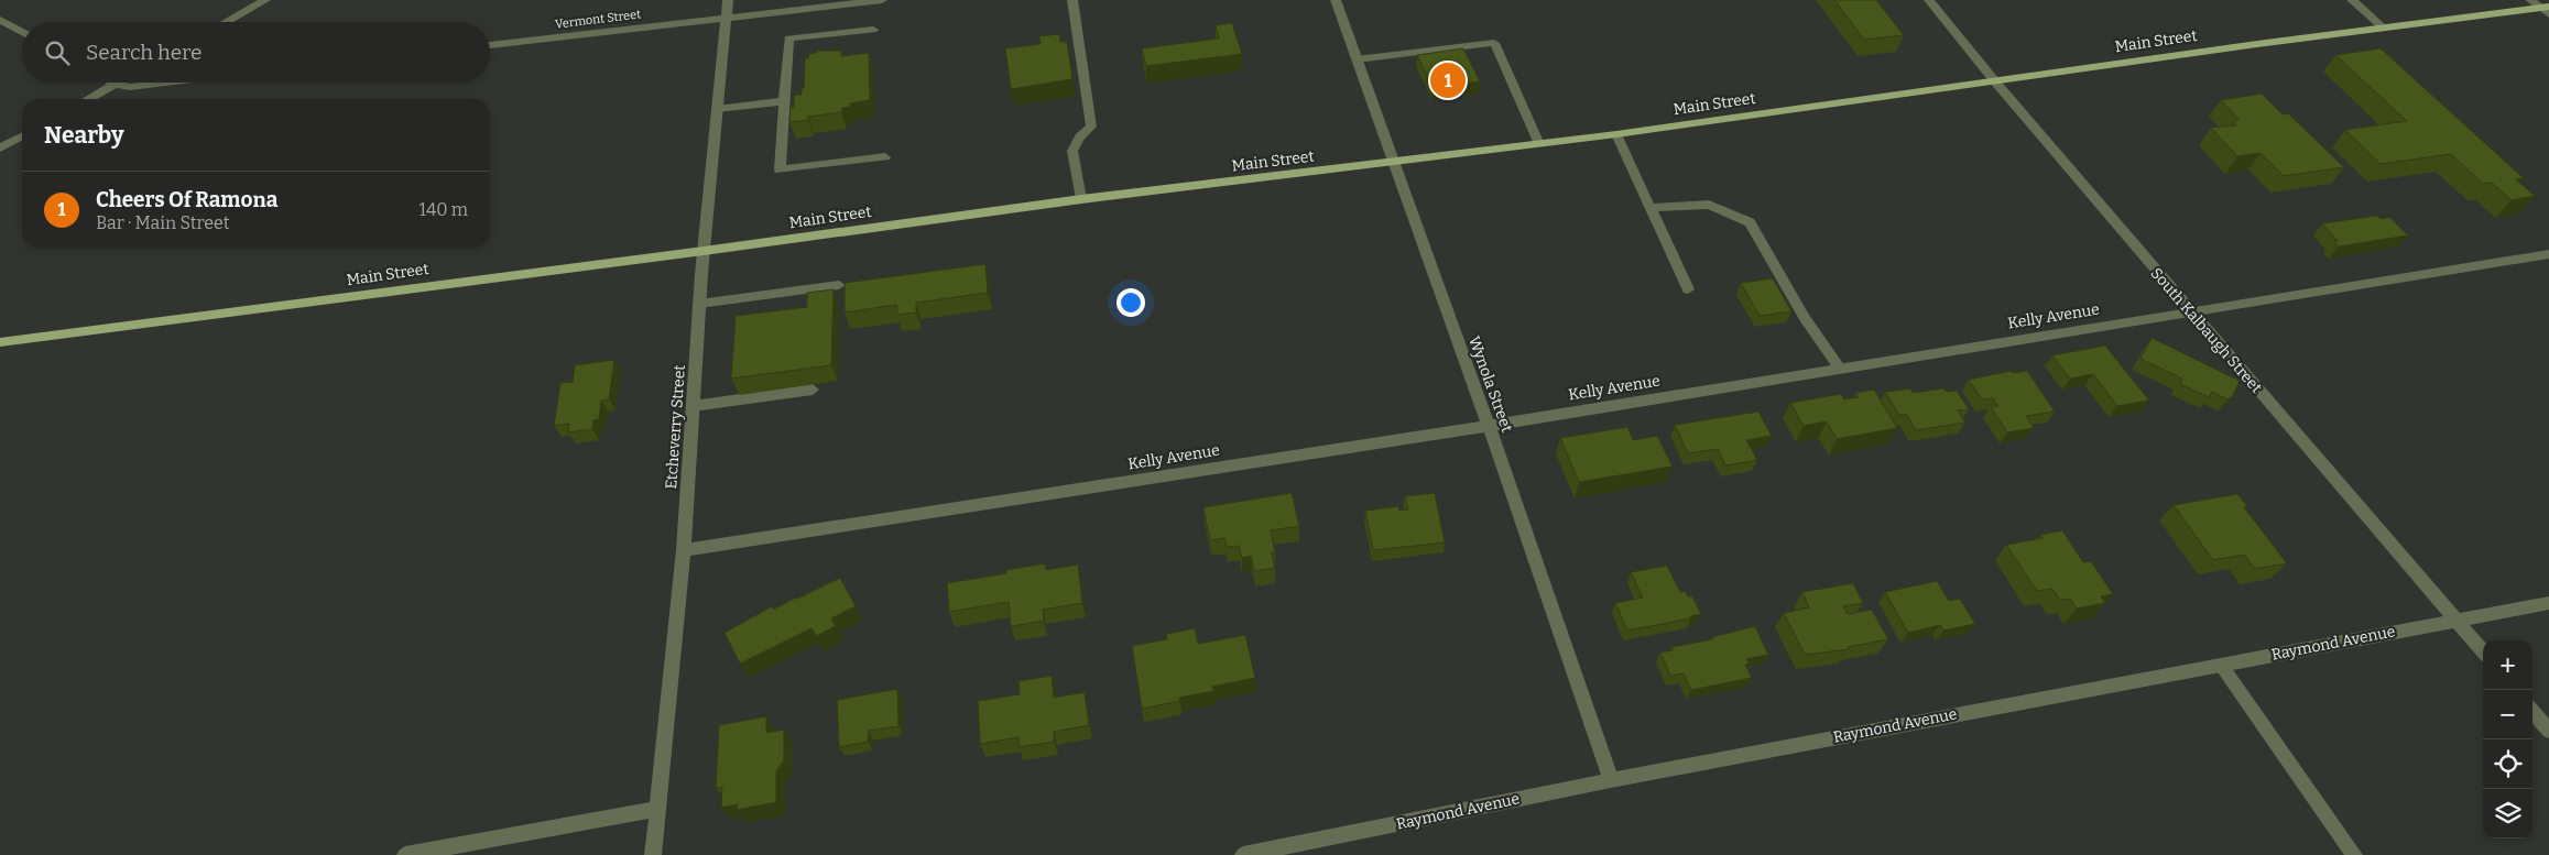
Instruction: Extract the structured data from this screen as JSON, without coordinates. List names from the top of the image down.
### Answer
{
  "streets": {
    "main road": ["Main Street"],
    "street": [
      "Vermont Street",
      "Kelly Avenue",
      "South Kalbaugh Street",
      "Wynola Street",
      "Etcheverry Street",
      "Raymond Avenue"
    ]
  },
  "crossings": [
    ["Vermont Street", "Etcheverry Street"],
    ["Main Street", "South Kalbaugh Street"],
    ["Main Street", "Wynola Street"],
    ["Main Street", "Etcheverry Street"],
    ["Kelly Avenue", "South Kalbaugh Street"],
    ["Kelly Avenue", "Wynola Street"],
    ["Kelly Avenue", "Etcheverry Street"],
    ["South Kalbaugh Street", "Raymond Avenue"],
    ["Wynola Street", "Raymond Avenue"]
  ],
  "page": {
    "search": "Search here",
    "pins": "1",
    "heading": "Nearby",
    "list": [
      {
        "mark": "1",
        "name": "Cheers Of Ramona",
        "note": "Bar · Main Street",
        "value": "140 m"
      }
    ],
    "map_buttons": ["+", "−"]
  }
}
